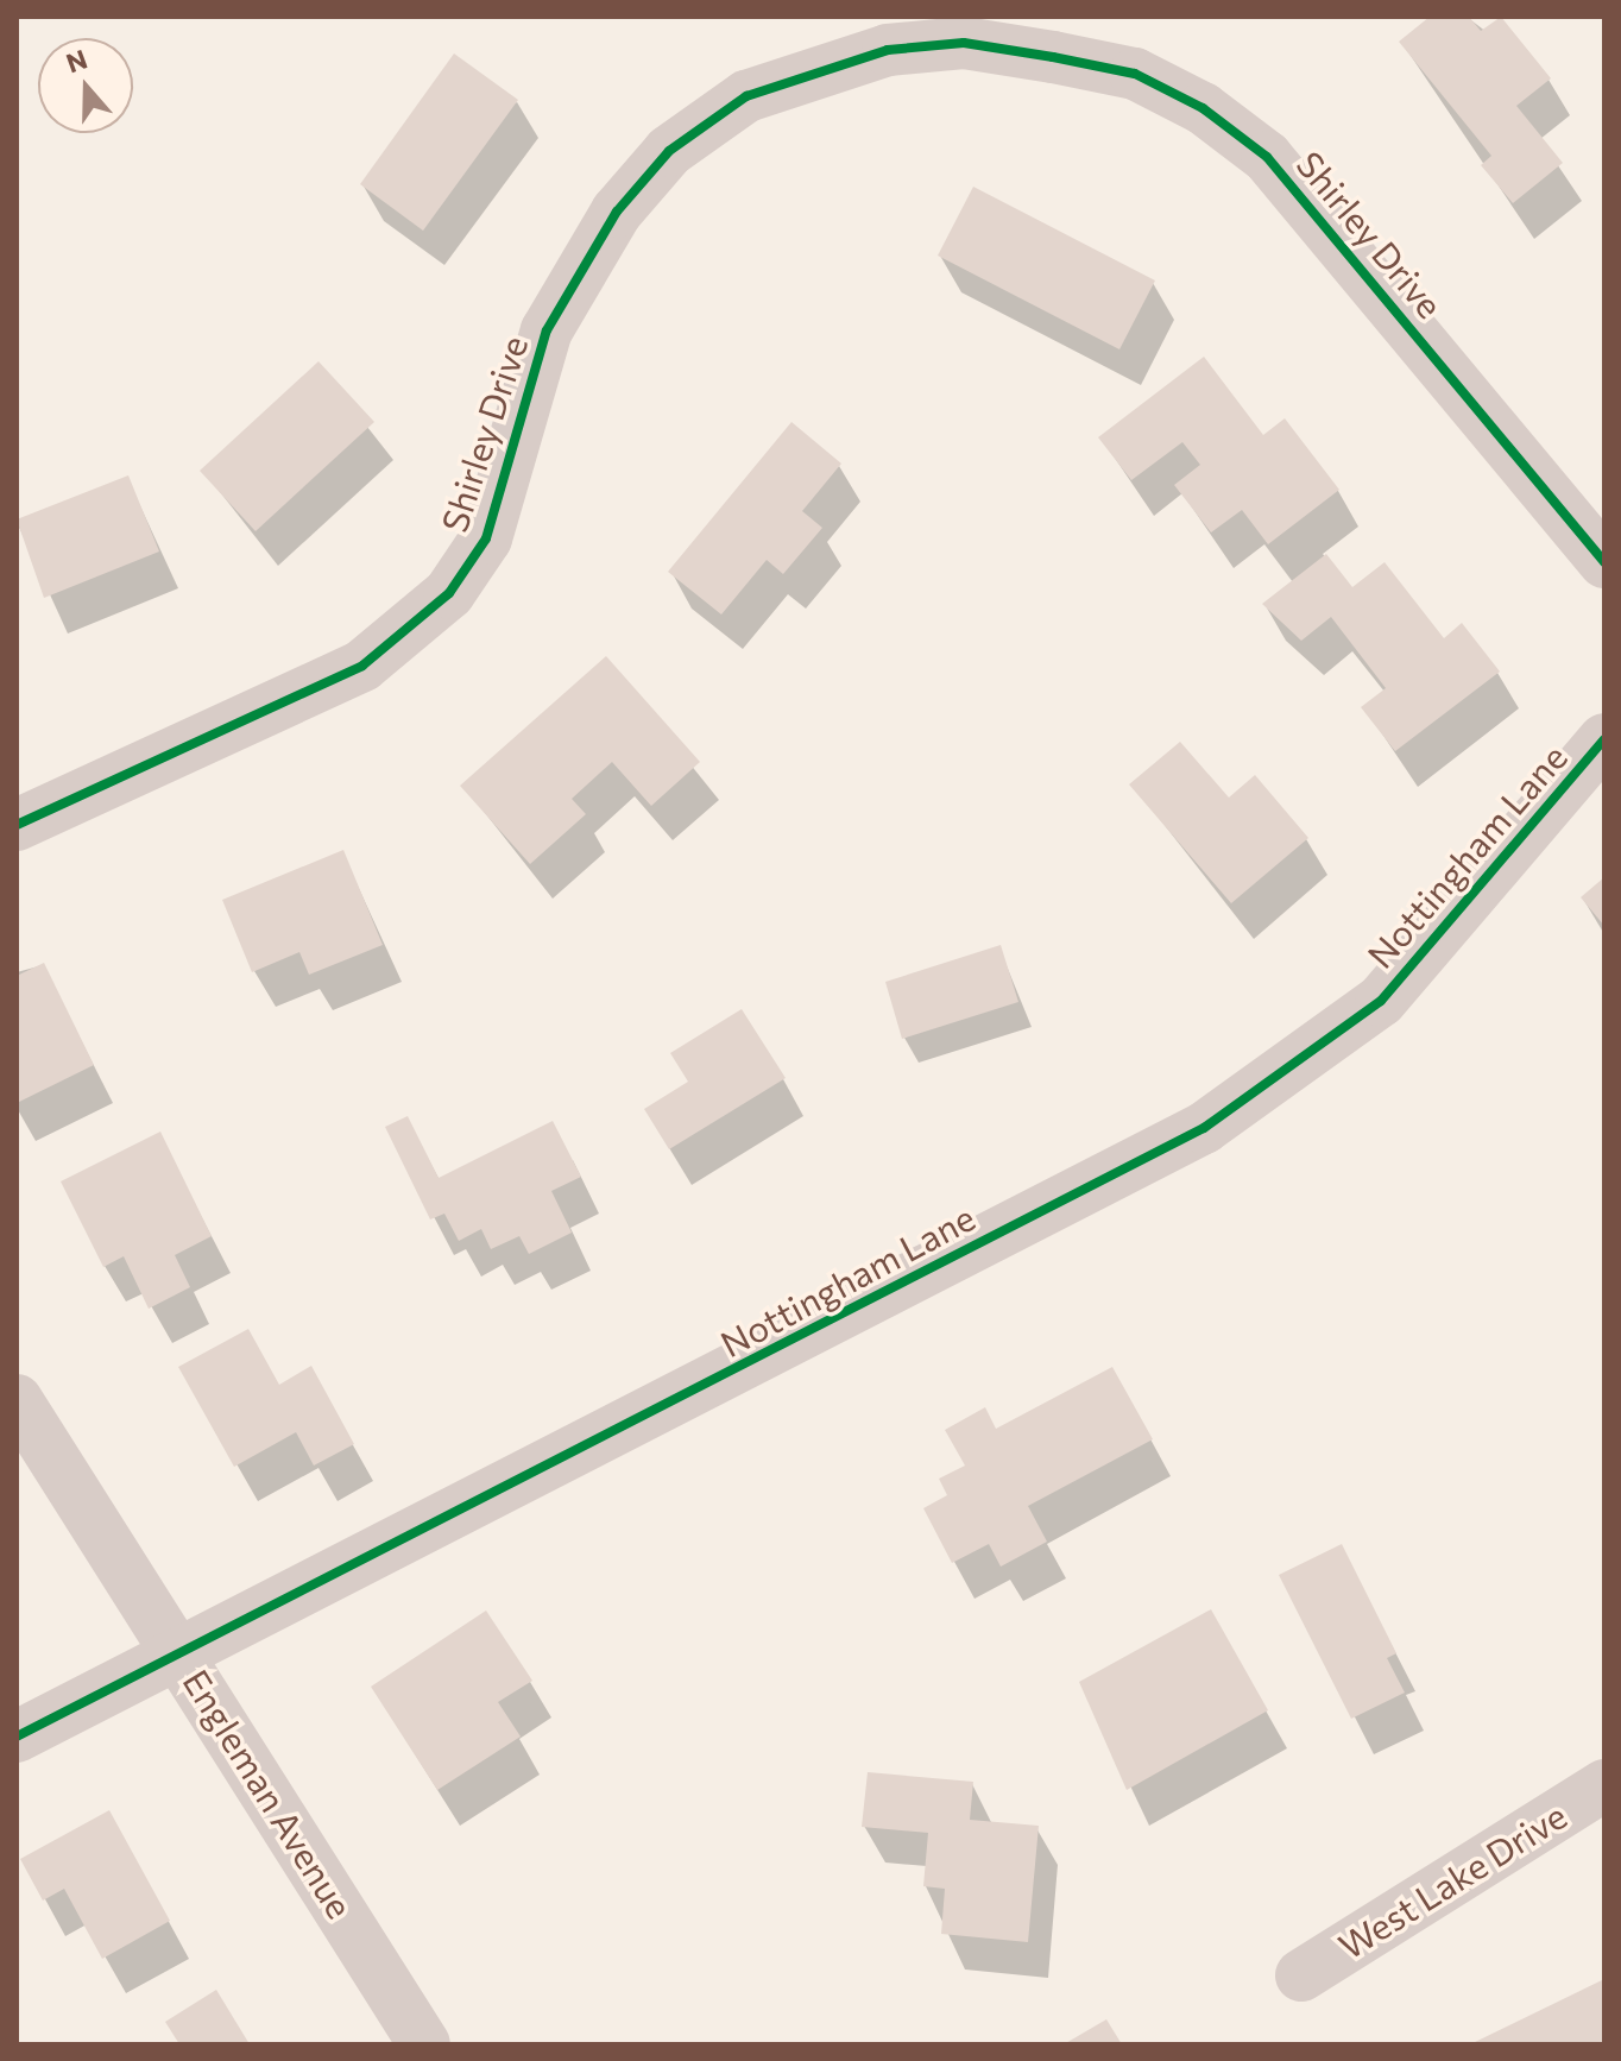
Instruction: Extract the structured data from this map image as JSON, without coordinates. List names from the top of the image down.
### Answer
{
  "streets": {
    "street": [
      "Shirley Drive",
      "Nottingham Lane",
      "Engleman Avenue",
      "West Lake Drive"
    ]
  },
  "crossings": [
    ["Nottingham Lane", "Engleman Avenue"]
  ],
  "north": "top"
}
